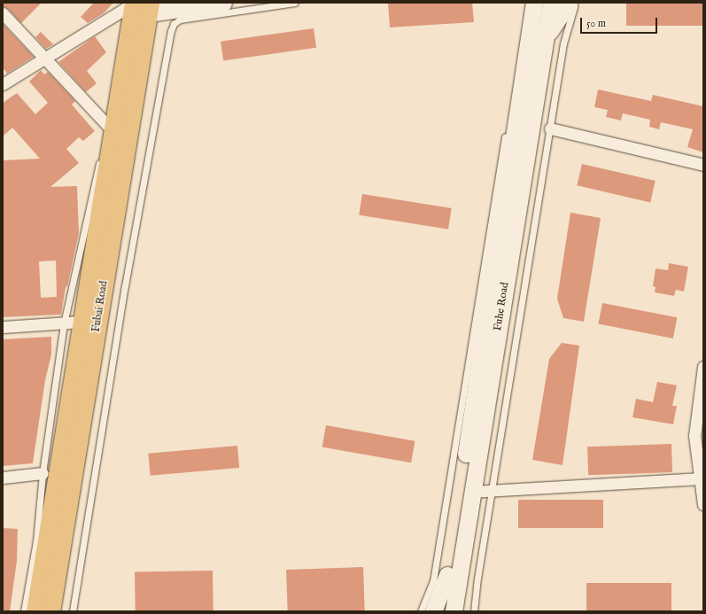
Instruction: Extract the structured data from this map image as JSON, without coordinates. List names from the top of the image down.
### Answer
{
  "streets": {
    "main road": ["Fubai Road"],
    "street": ["Fuhe Road"]
  },
  "scale_bar": "50 m"
}
